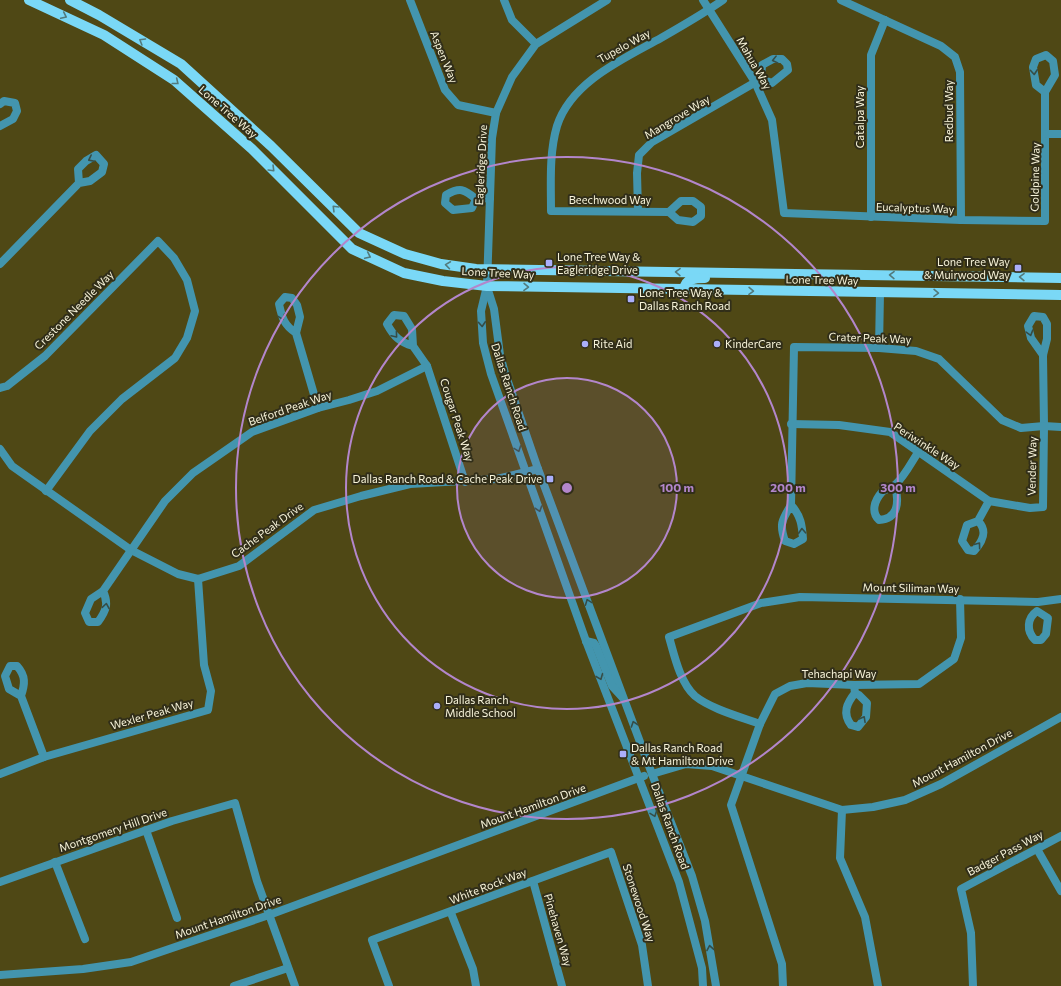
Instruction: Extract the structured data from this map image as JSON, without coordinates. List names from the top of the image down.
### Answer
{
  "streets": {
    "main road": ["Lone Tree Way"],
    "street": [
      "Tupelo Way",
      "Aspen Way",
      "Mahua Way",
      "Redbud Way",
      "Mangrove Way",
      "Catalpa Way",
      "Eagleridge Drive",
      "Goldpine Way",
      "Beechwood Way",
      "Eucalyptus Way",
      "Crestone Needle Way",
      "Crater Peak Way",
      "Dallas Ranch Road",
      "Belford Peak Way",
      "Cougar Peak Way",
      "Periwinkle Way",
      "Vender Way",
      "Cache Peak Drive",
      "Mount Siliman Way",
      "Tehachapi Way",
      "Wexler Peak Way",
      "Mount Hamilton Drive",
      "Montgomery Hill Drive",
      "Badger Pass Way",
      "White Rock Way",
      "Stonewood Way",
      "Pinehaven Way"
    ]
  },
  "crossings": [
    ["Tupelo Way", "Mahua Way"],
    ["Tupelo Way", "Beechwood Way"],
    ["Aspen Way", "Eagleridge Drive"],
    ["Mahua Way", "Mangrove Way"],
    ["Mahua Way", "Eucalyptus Way"],
    ["Redbud Way", "Catalpa Way"],
    ["Redbud Way", "Eucalyptus Way"],
    ["Lone Tree Way", "Eagleridge Drive"],
    ["Lone Tree Way", "Dallas Ranch Road"],
    ["Mangrove Way", "Beechwood Way"],
    ["Catalpa Way", "Eucalyptus Way"],
    ["Eagleridge Drive", "Dallas Ranch Road"],
    ["Goldpine Way", "Eucalyptus Way"],
    ["Crater Peak Way", "Periwinkle Way"],
    ["Crater Peak Way", "Vender Way"],
    ["Dallas Ranch Road", "Cache Peak Drive"],
    ["Dallas Ranch Road", "Mount Hamilton Drive"],
    ["Belford Peak Way", "Cougar Peak Way"],
    ["Cougar Peak Way", "Cache Peak Drive"],
    ["Periwinkle Way", "Vender Way"],
    ["Cache Peak Drive", "Wexler Peak Way"],
    ["Mount Siliman Way", "Tehachapi Way"],
    ["Tehachapi Way", "Mount Hamilton Drive"],
    ["Mount Hamilton Drive", "Montgomery Hill Drive"],
    ["White Rock Way", "Stonewood Way"],
    ["White Rock Way", "Pinehaven Way"]
  ],
  "places": {
    "transit": [
      "Lone Tree Way & Eagleridge Drive",
      "Lone Tree Way & Muirwood Way",
      "Lone Tree Way & Dallas Ranch Road",
      "Dallas Ranch Road & Cache Peak Drive",
      "Dallas Ranch Road & Mt Hamilton Drive"
    ],
    "other": ["Rite Aid", "KinderCare", "Dallas Ranch Middle School"]
  },
  "rings": ["100 m", "200 m", "300 m"]
}
